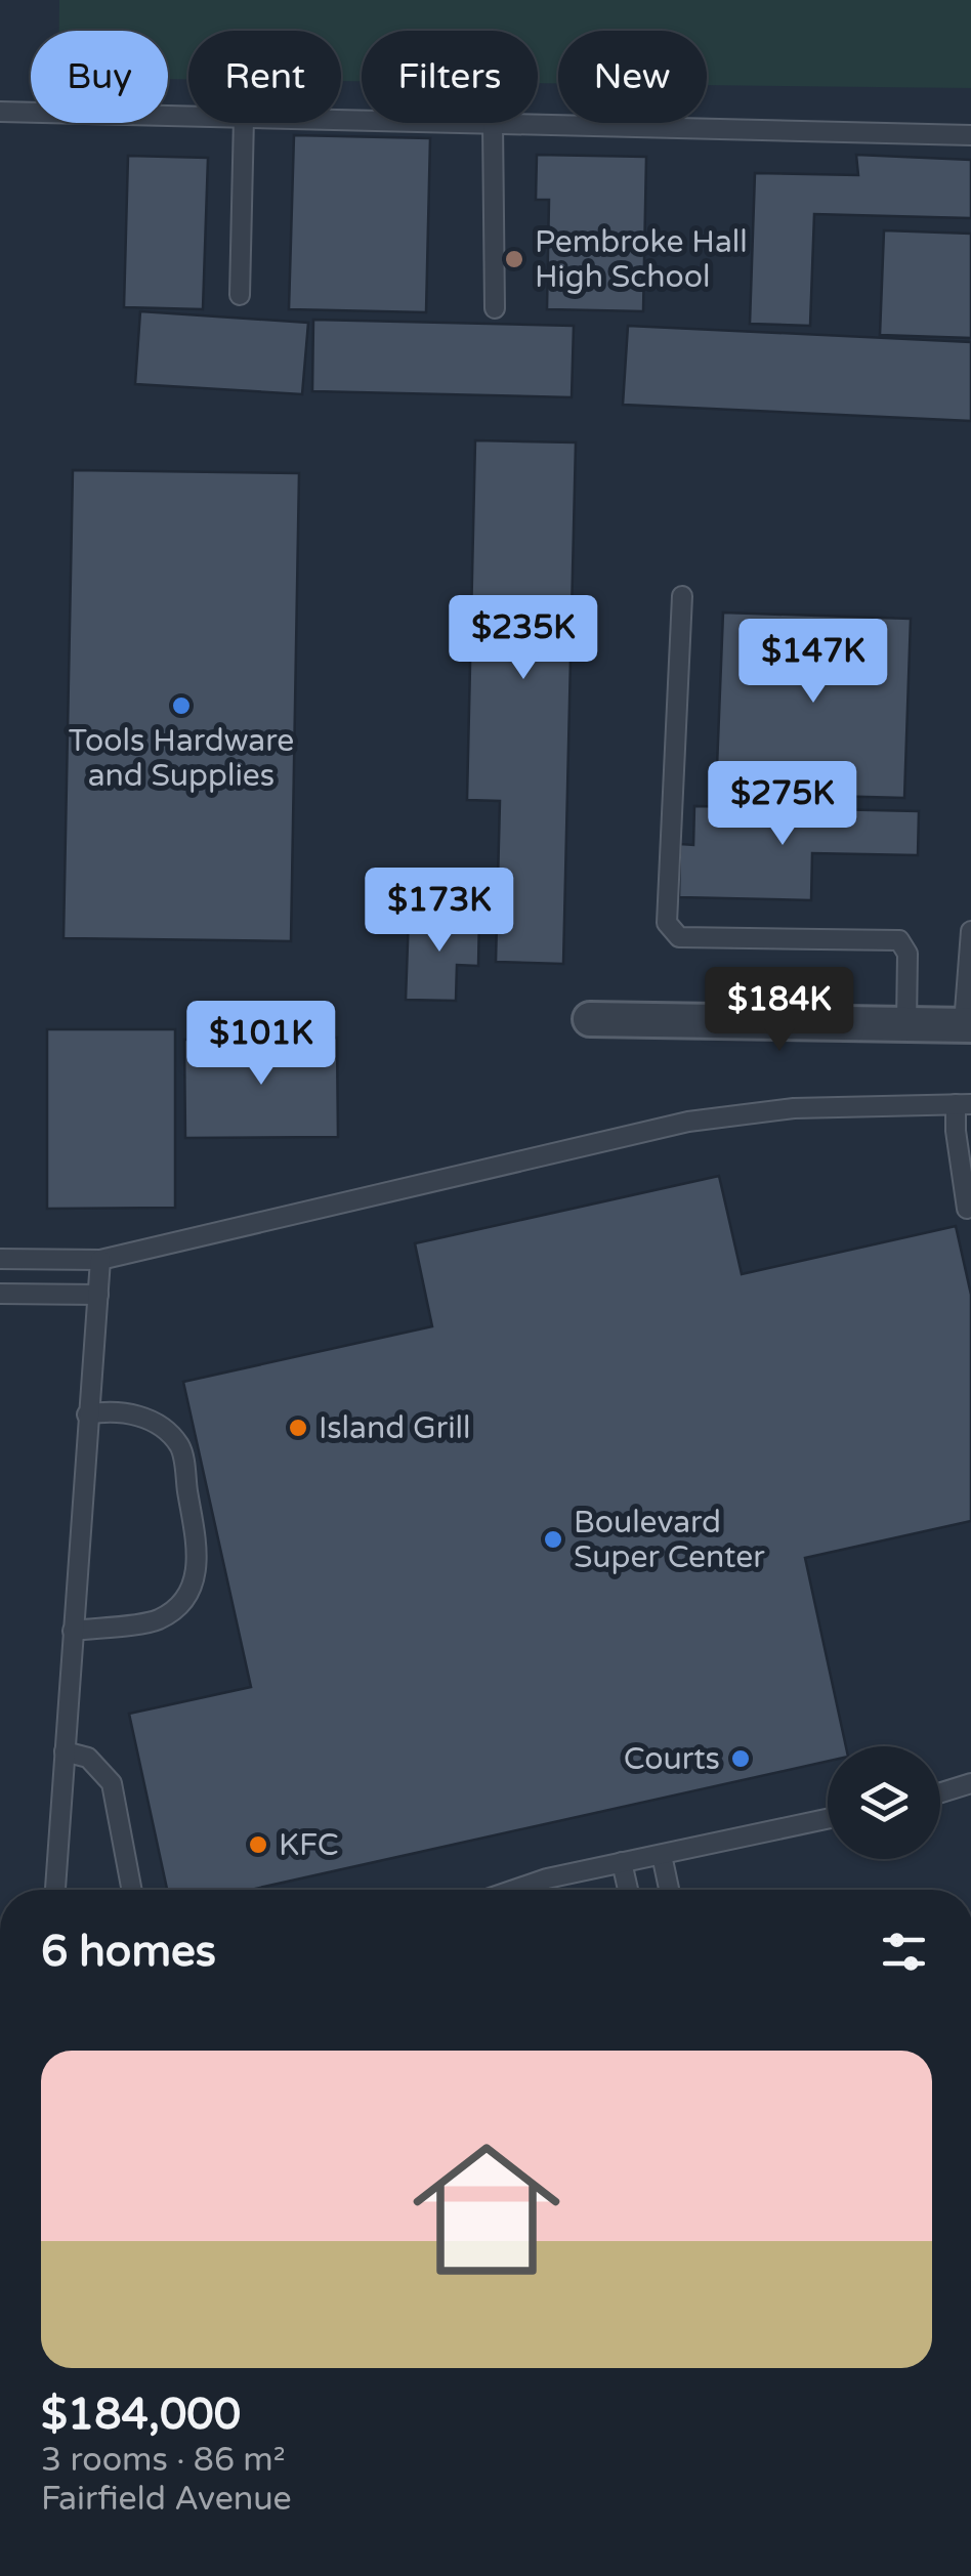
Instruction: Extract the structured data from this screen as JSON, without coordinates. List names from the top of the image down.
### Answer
{
  "places": [
    "Pembroke Hall High School",
    "Tools Hardware and Supplies",
    "Island Grill",
    "Boulevard Super Center",
    "Courts",
    "KFC"
  ],
  "page": {
    "chip": [
      "Buy",
      "Rent",
      "Filters",
      "New"
    ],
    "price": [
      "$235K",
      "$147K",
      "$275K",
      "$173K",
      "$184K",
      "$101K"
    ],
    "heading": "6 homes",
    "list": [
      {
        "name": "$184,000",
        "note": "3 rooms · 86 m² · Fairfield Avenue"
      }
    ]
  }
}
